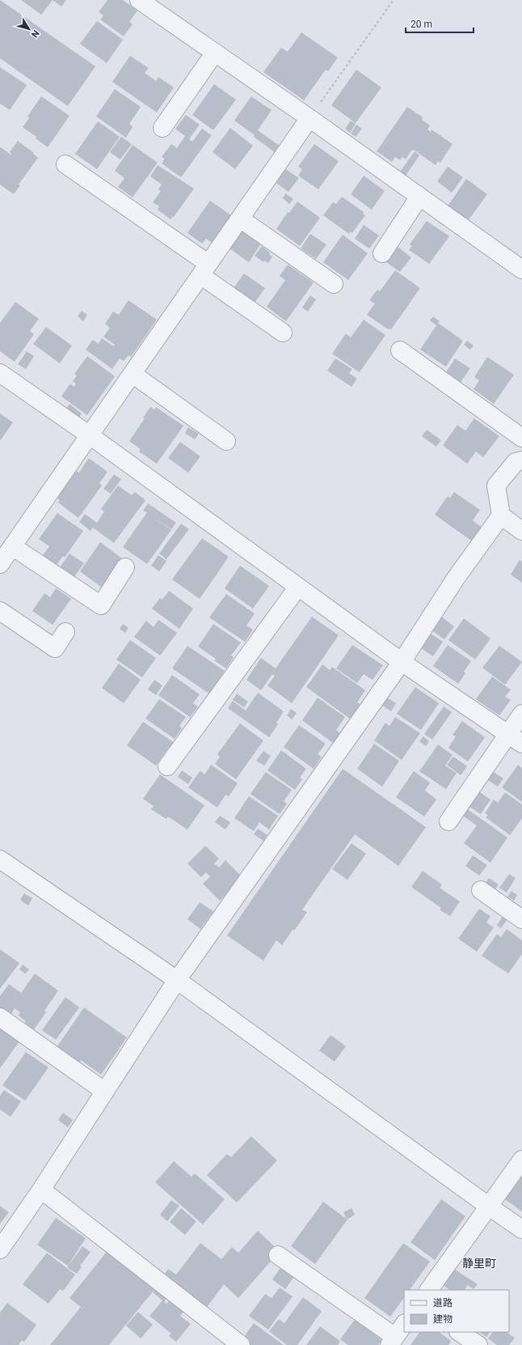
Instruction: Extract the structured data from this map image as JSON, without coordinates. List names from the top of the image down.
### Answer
{
  "districts": ["静里町"],
  "legend": ["道路", "建物"],
  "scale_bar": "20 m",
  "north": "bottom right"
}
